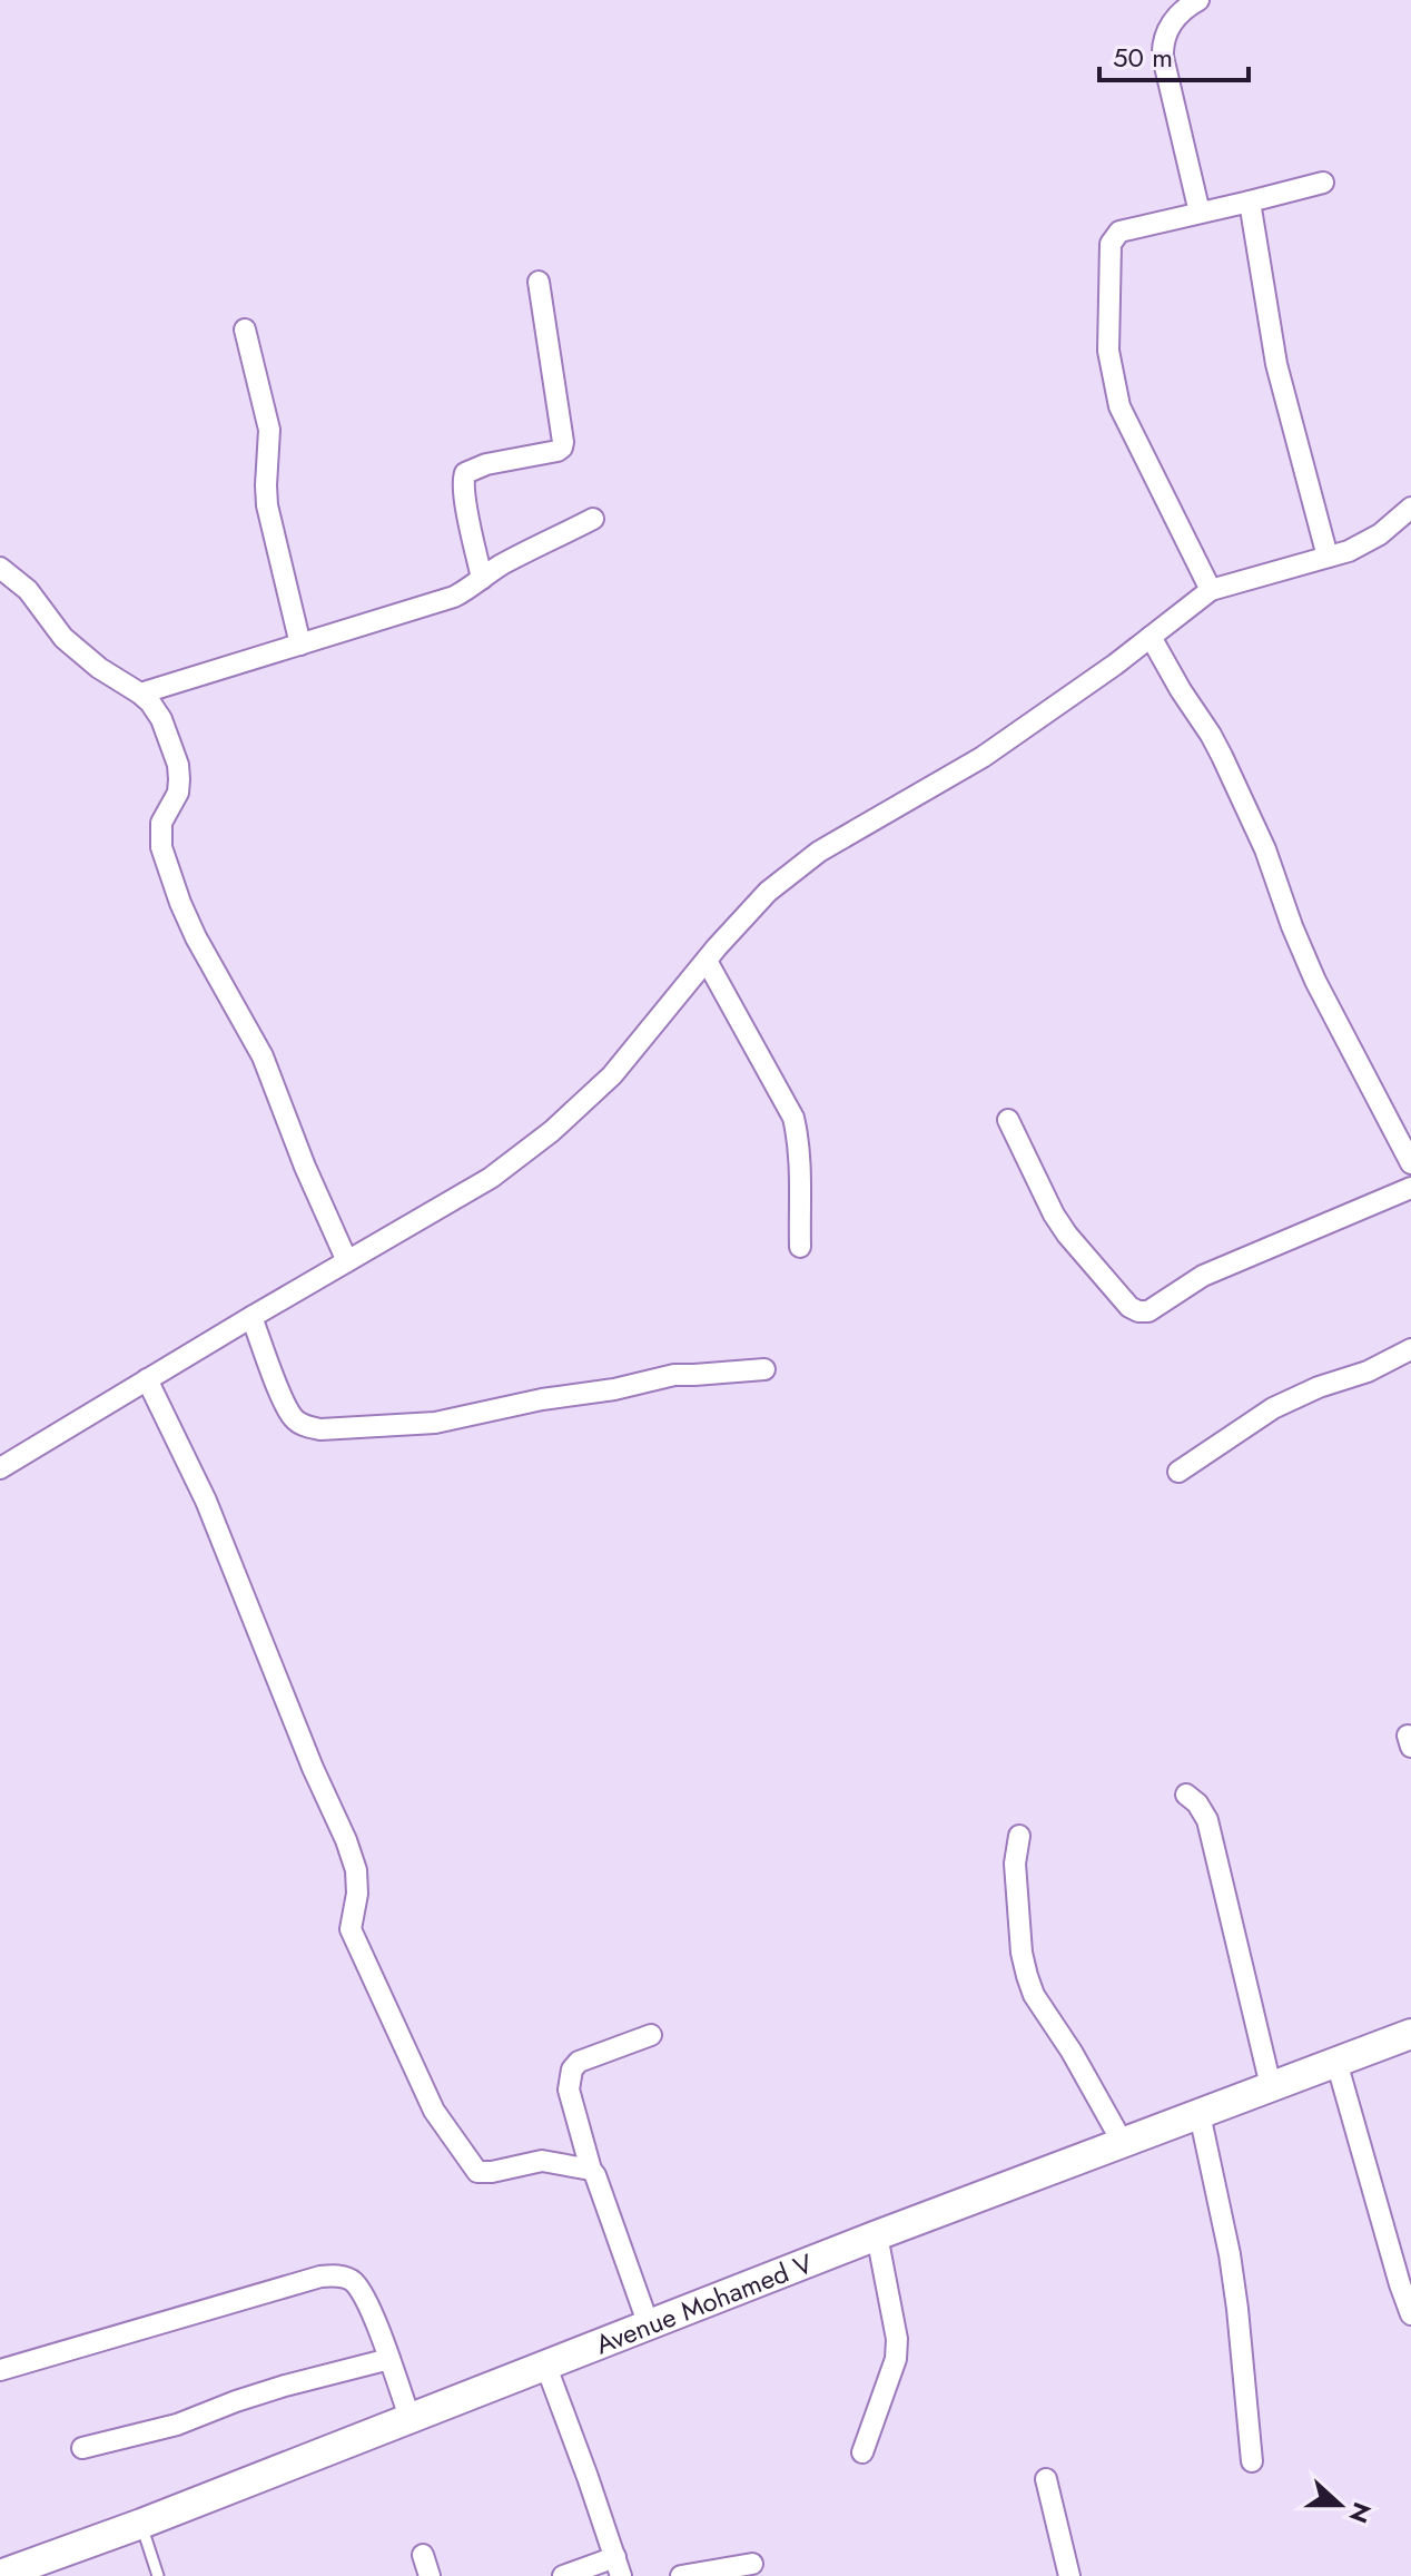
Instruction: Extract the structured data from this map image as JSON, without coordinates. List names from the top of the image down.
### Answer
{
  "streets": {
    "main road": ["Avenue Mohamed V"]
  },
  "scale_bar": "50 m",
  "north": "right"
}
